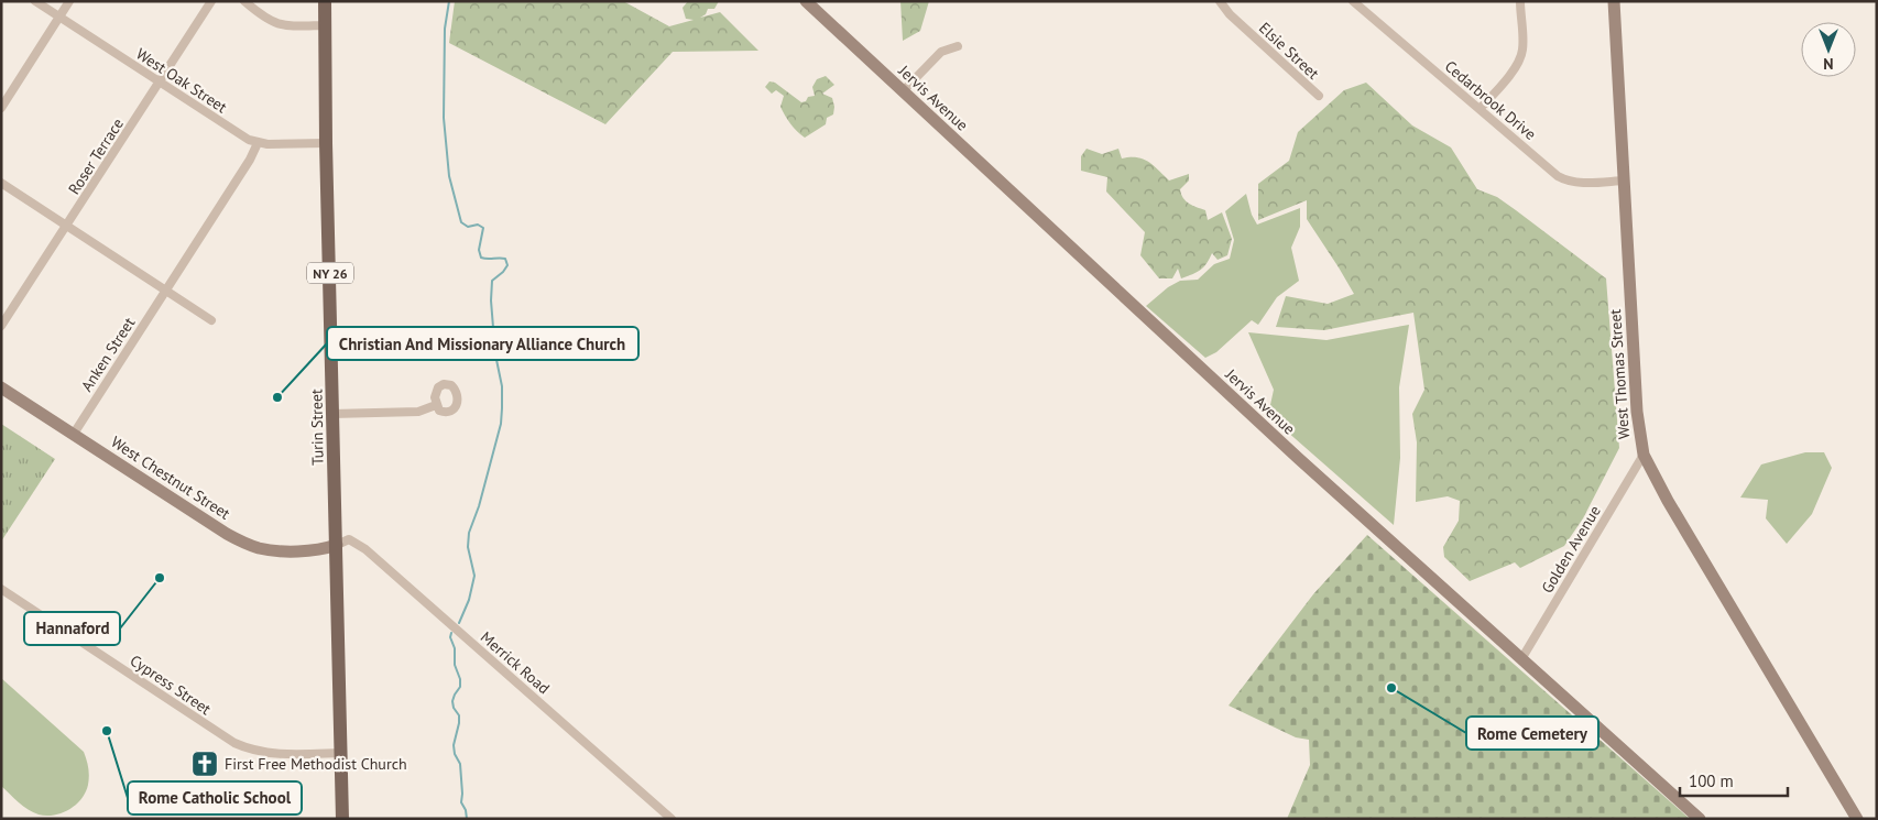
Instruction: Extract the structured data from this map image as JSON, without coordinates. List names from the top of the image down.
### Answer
{
  "streets": {
    "main road": ["NY 26", "Turin Street"],
    "street": [
      "Elsie Street",
      "West Oak Street",
      "Jervis Avenue",
      "Cedarbrook Drive",
      "Roser Terrace",
      "Anken Street",
      "West Thomas Street",
      "West Chestnut Street",
      "Golden Avenue",
      "Merrick Road",
      "Cypress Street"
    ]
  },
  "crossings": [
    ["West Oak Street", "Roser Terrace"],
    ["West Oak Street", "Anken Street"],
    ["West Oak Street", "Turin Street"],
    ["Jervis Avenue", "Golden Avenue"],
    ["Cedarbrook Drive", "West Thomas Street"],
    ["Anken Street", "West Chestnut Street"],
    ["West Thomas Street", "Golden Avenue"],
    ["Turin Street", "West Chestnut Street"],
    ["Turin Street", "Merrick Road"],
    ["Turin Street", "Cypress Street"],
    ["West Chestnut Street", "Merrick Road"]
  ],
  "places": {
    "other": [
      "Christian And Missionary Alliance Church",
      "Hannaford",
      "Rome Cemetery",
      "Rome Catholic School"
    ],
    "church": ["First Free Methodist Church"]
  },
  "scale_bar": "100 m",
  "north": "bottom"
}
